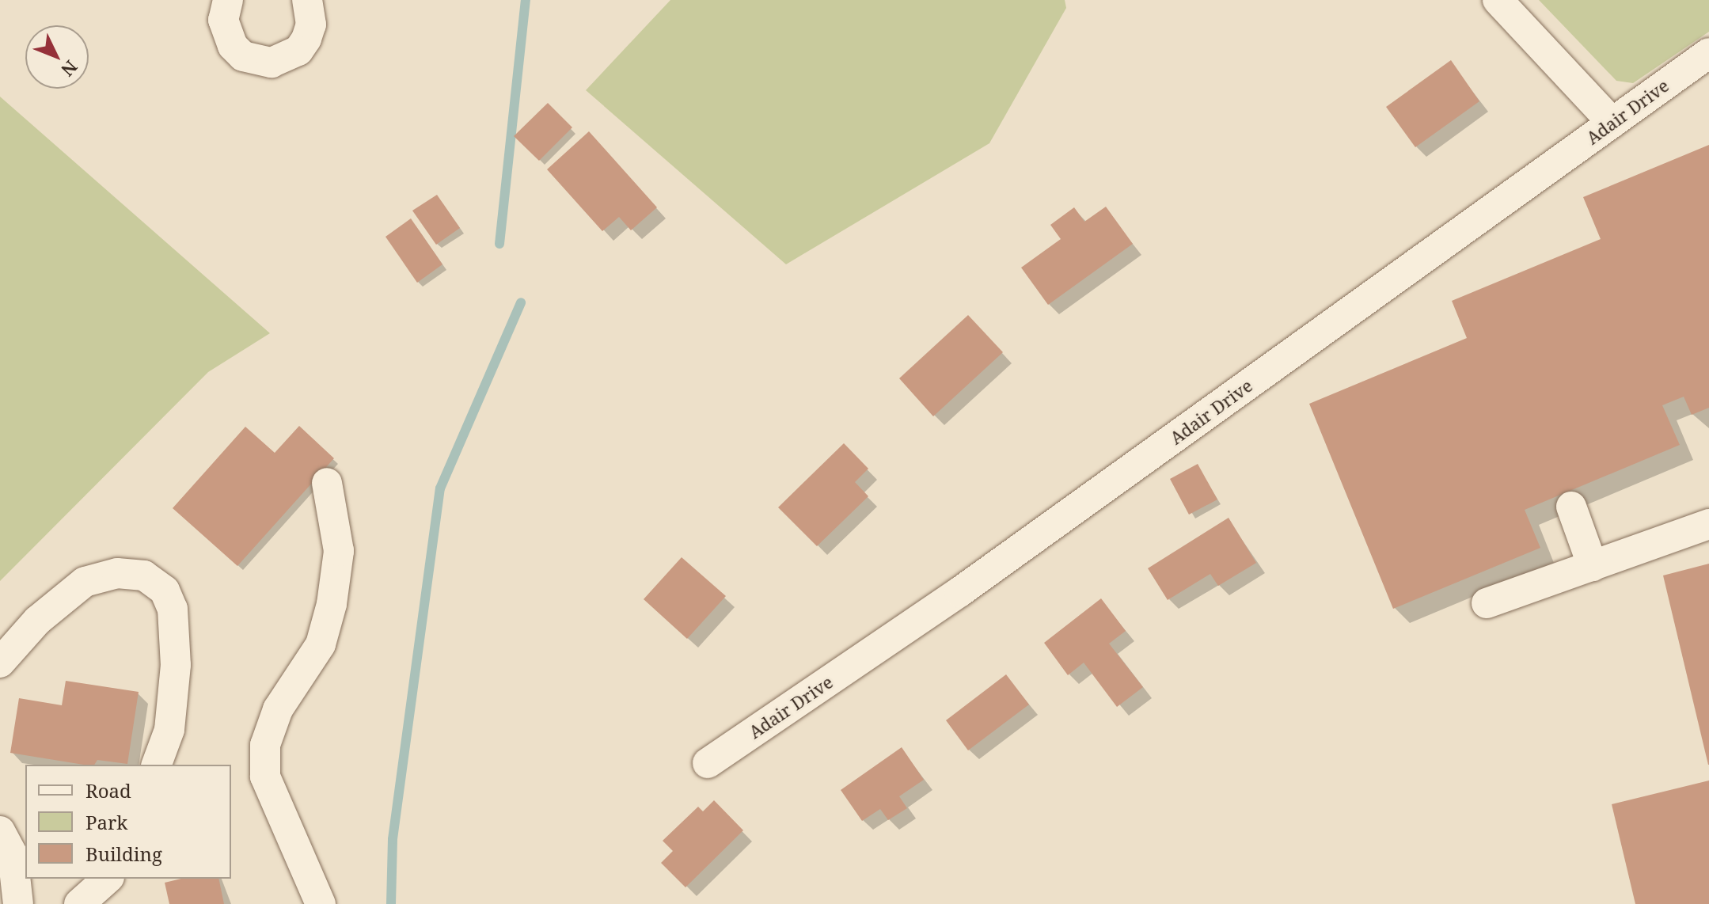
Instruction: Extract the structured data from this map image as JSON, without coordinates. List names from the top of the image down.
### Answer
{
  "streets": {
    "street": ["Adair Drive"]
  },
  "legend": ["Road", "Park", "Building"],
  "north": "bottom right"
}
